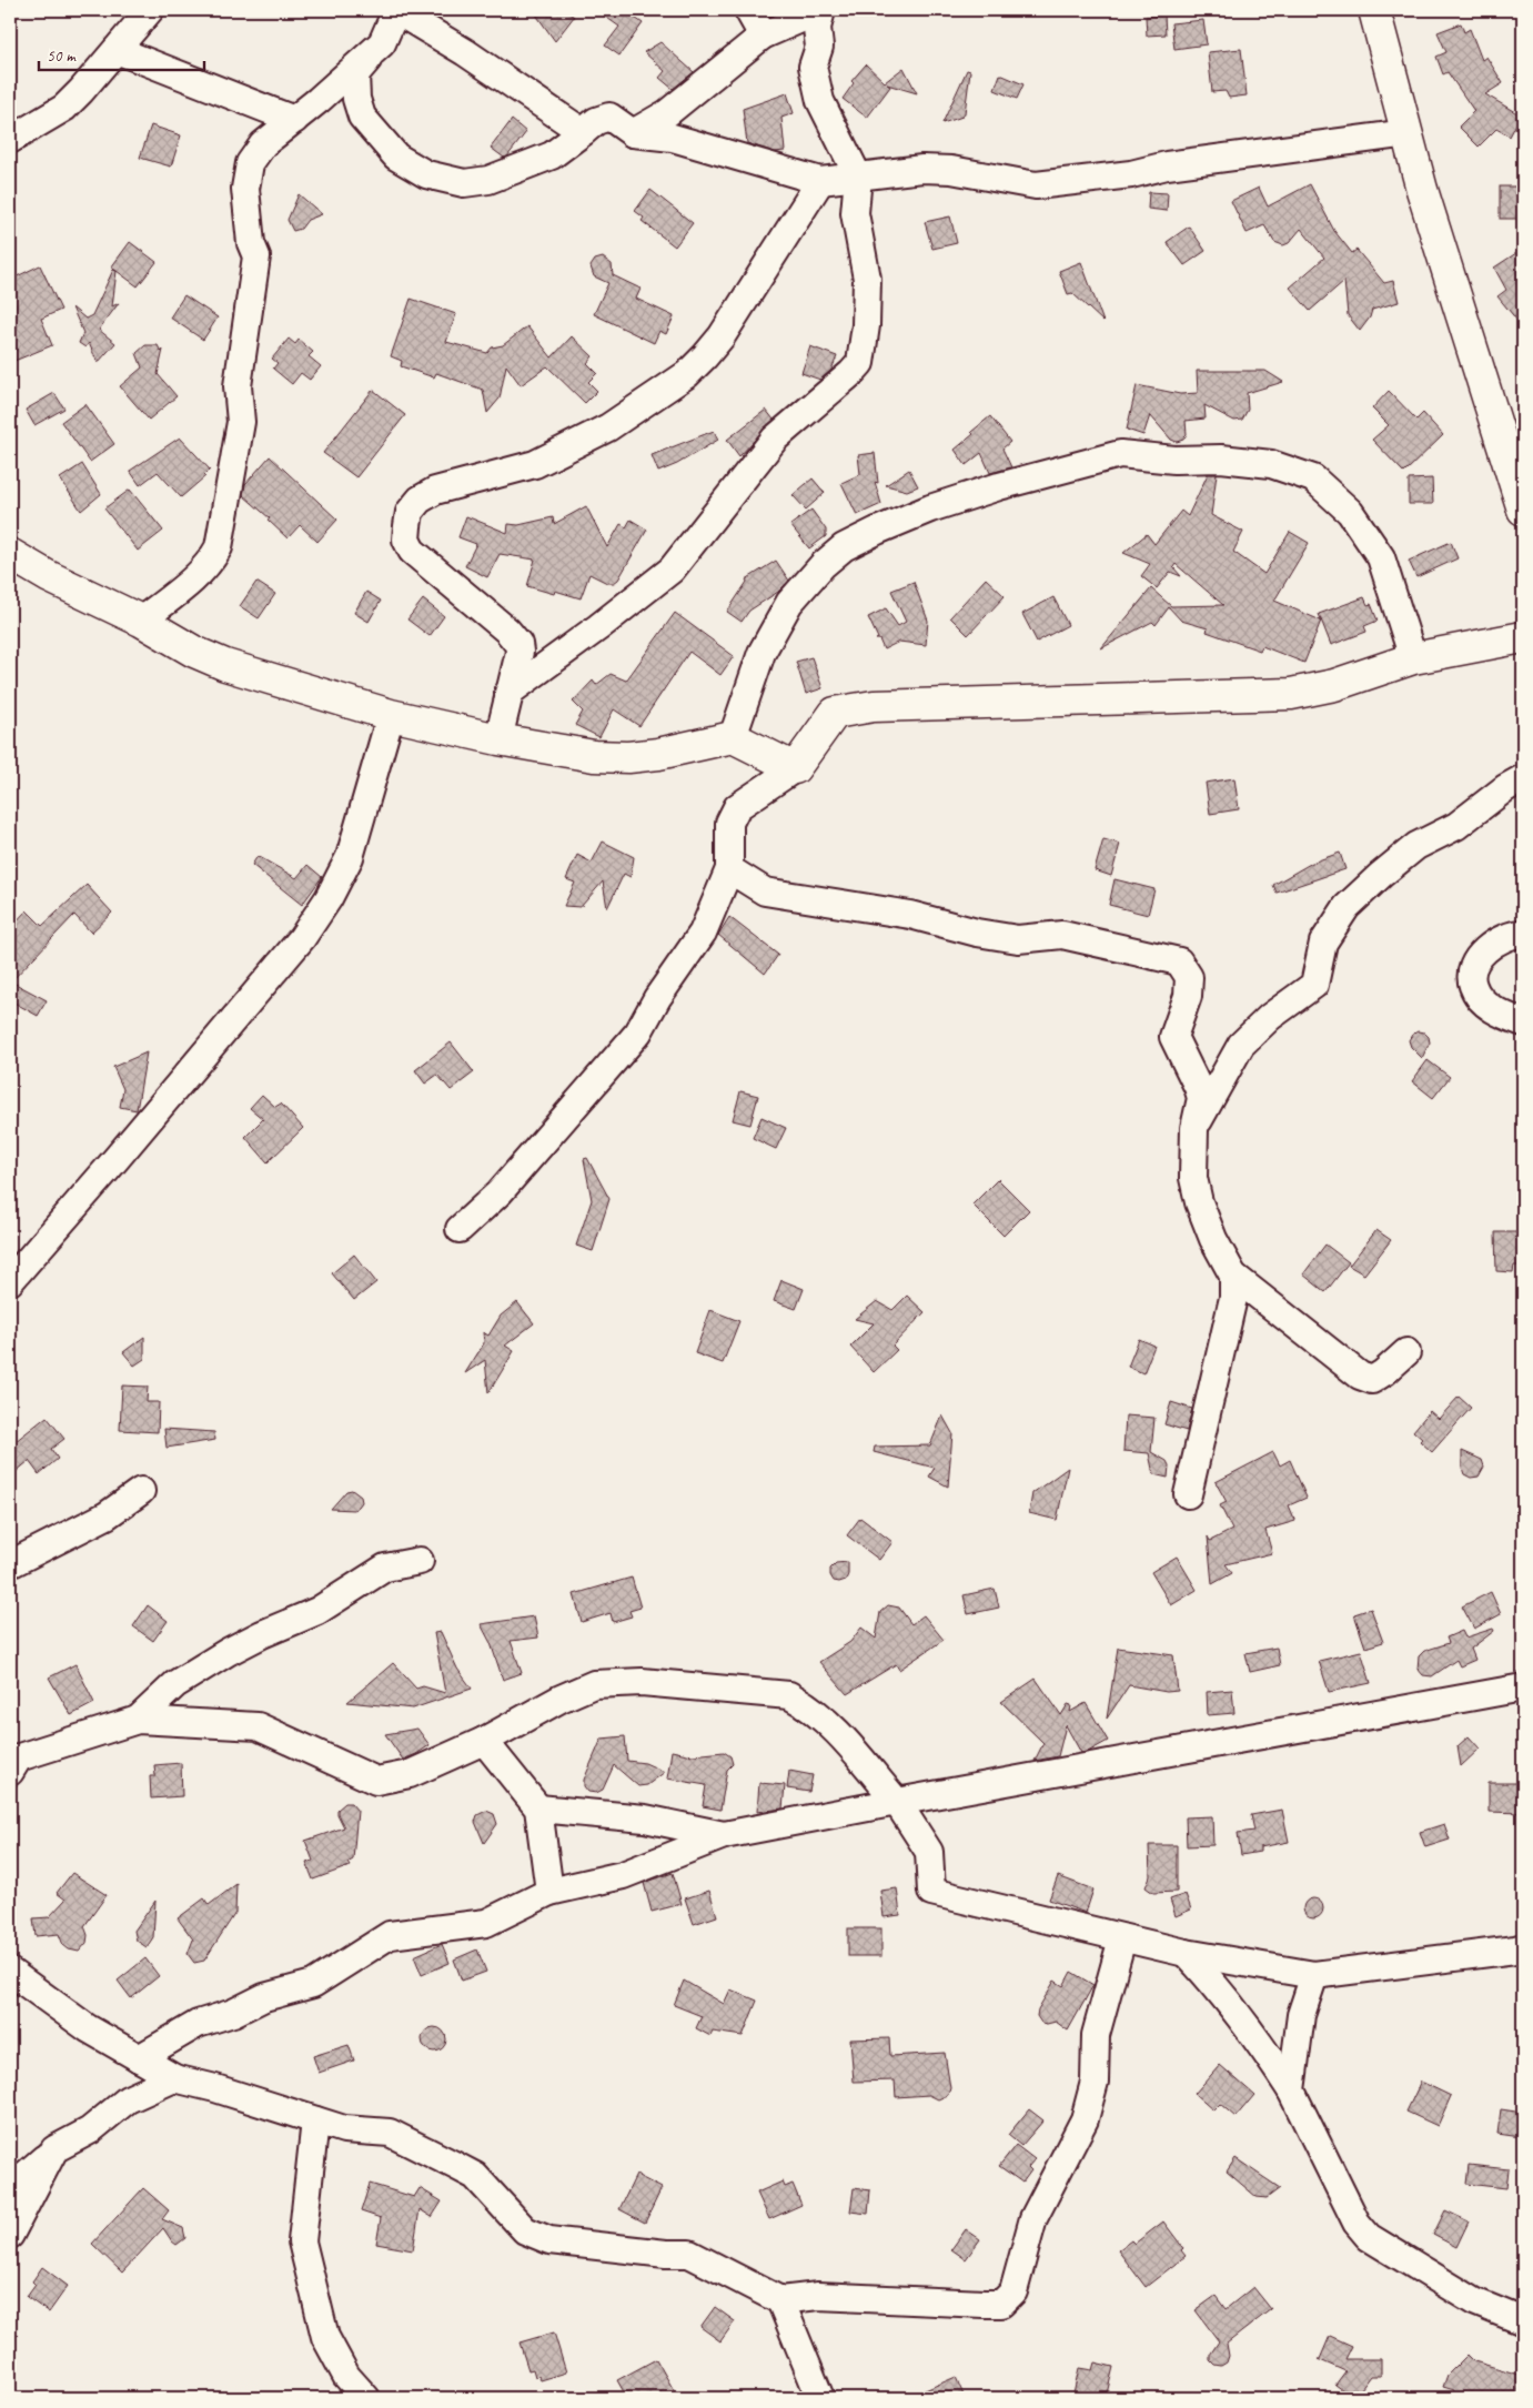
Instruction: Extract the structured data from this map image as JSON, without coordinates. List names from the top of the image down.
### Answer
{
  "scale_bar": "50 m"
}
